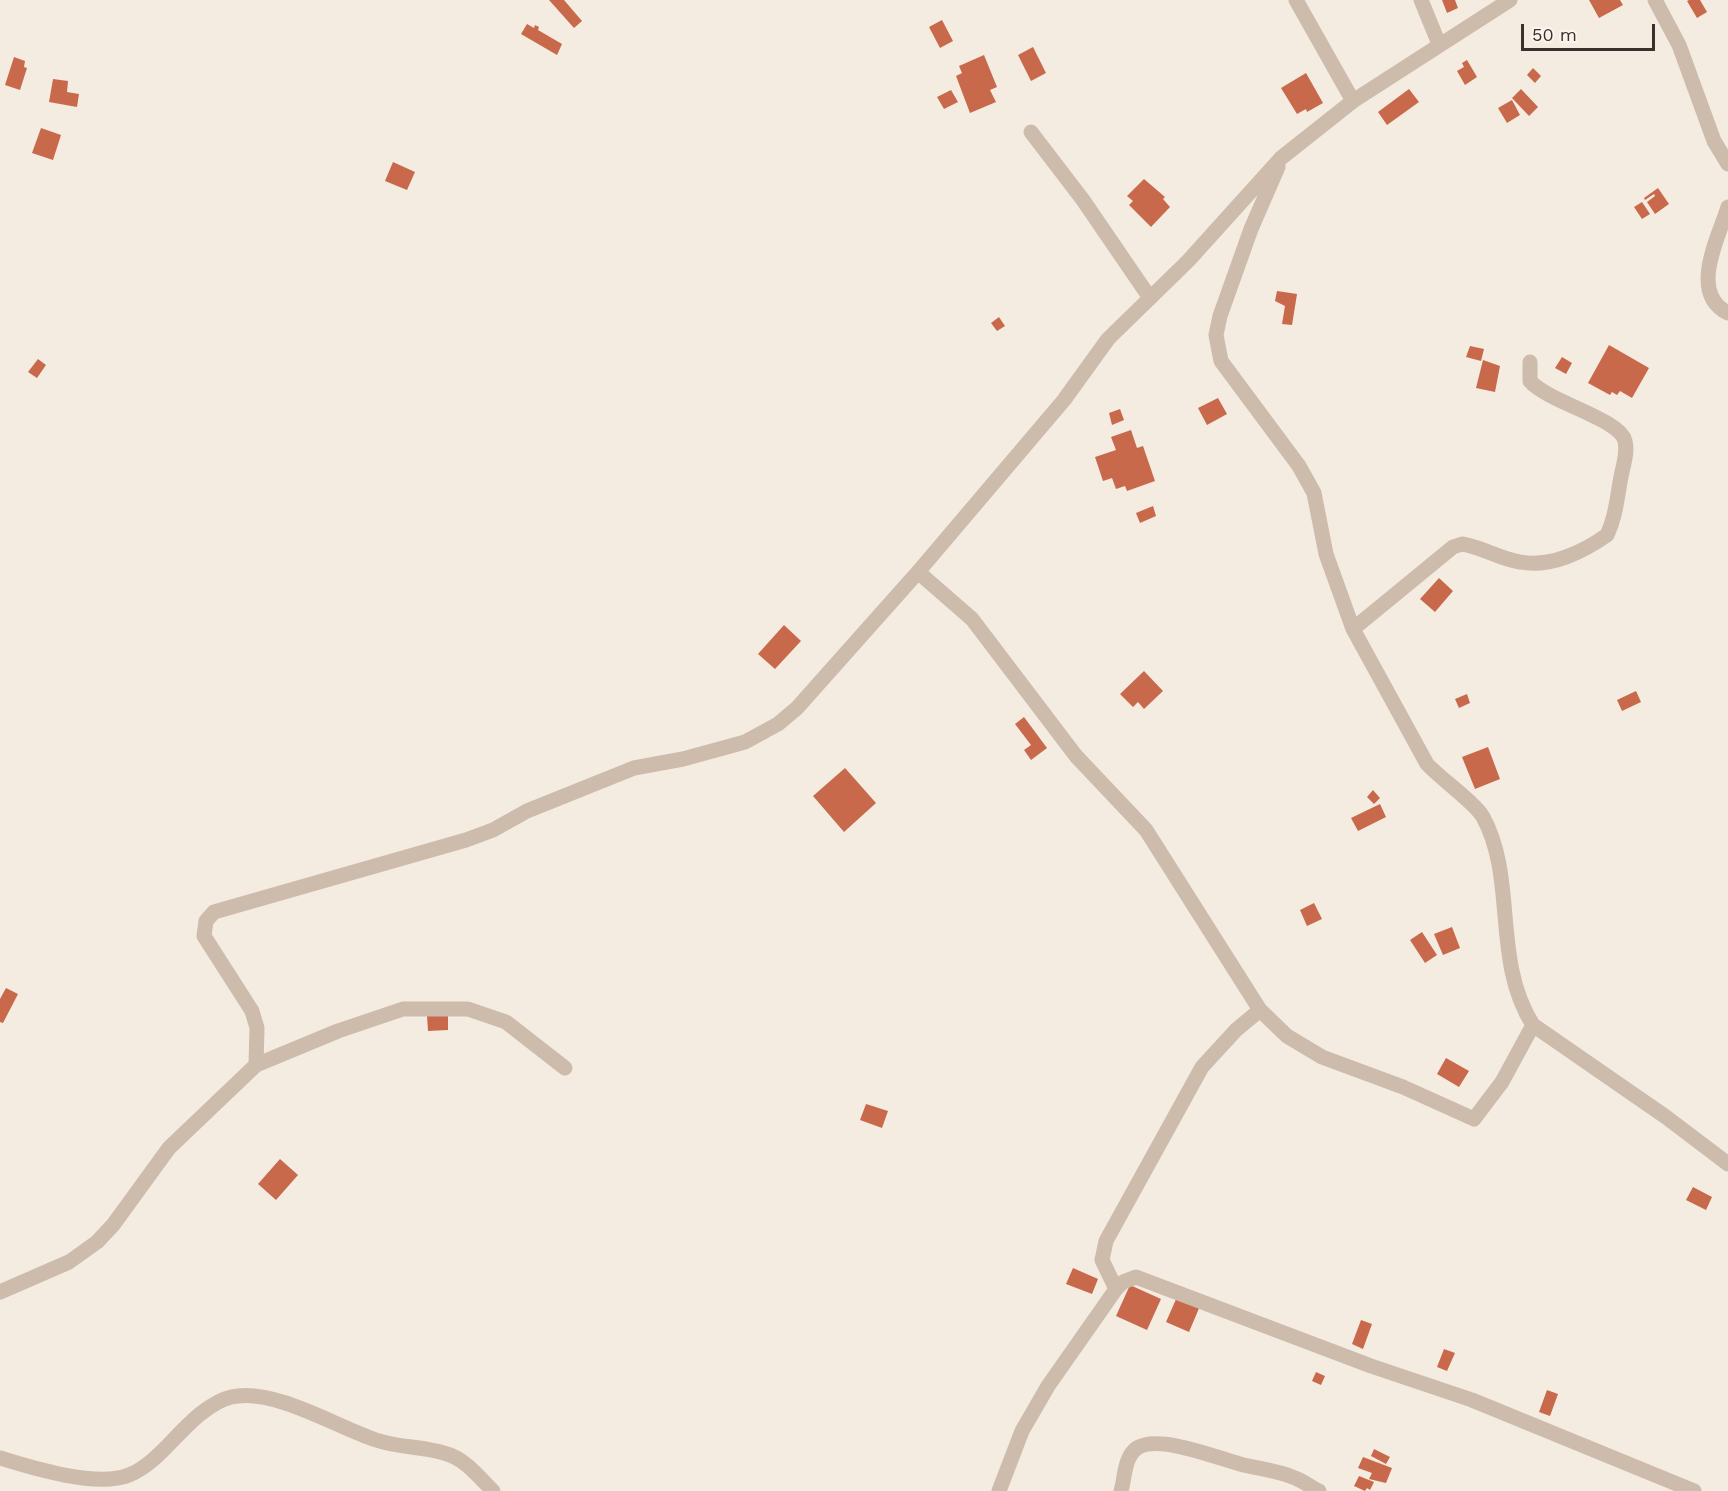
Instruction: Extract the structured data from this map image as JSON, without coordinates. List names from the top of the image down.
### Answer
{
  "scale_bar": "50 m"
}
